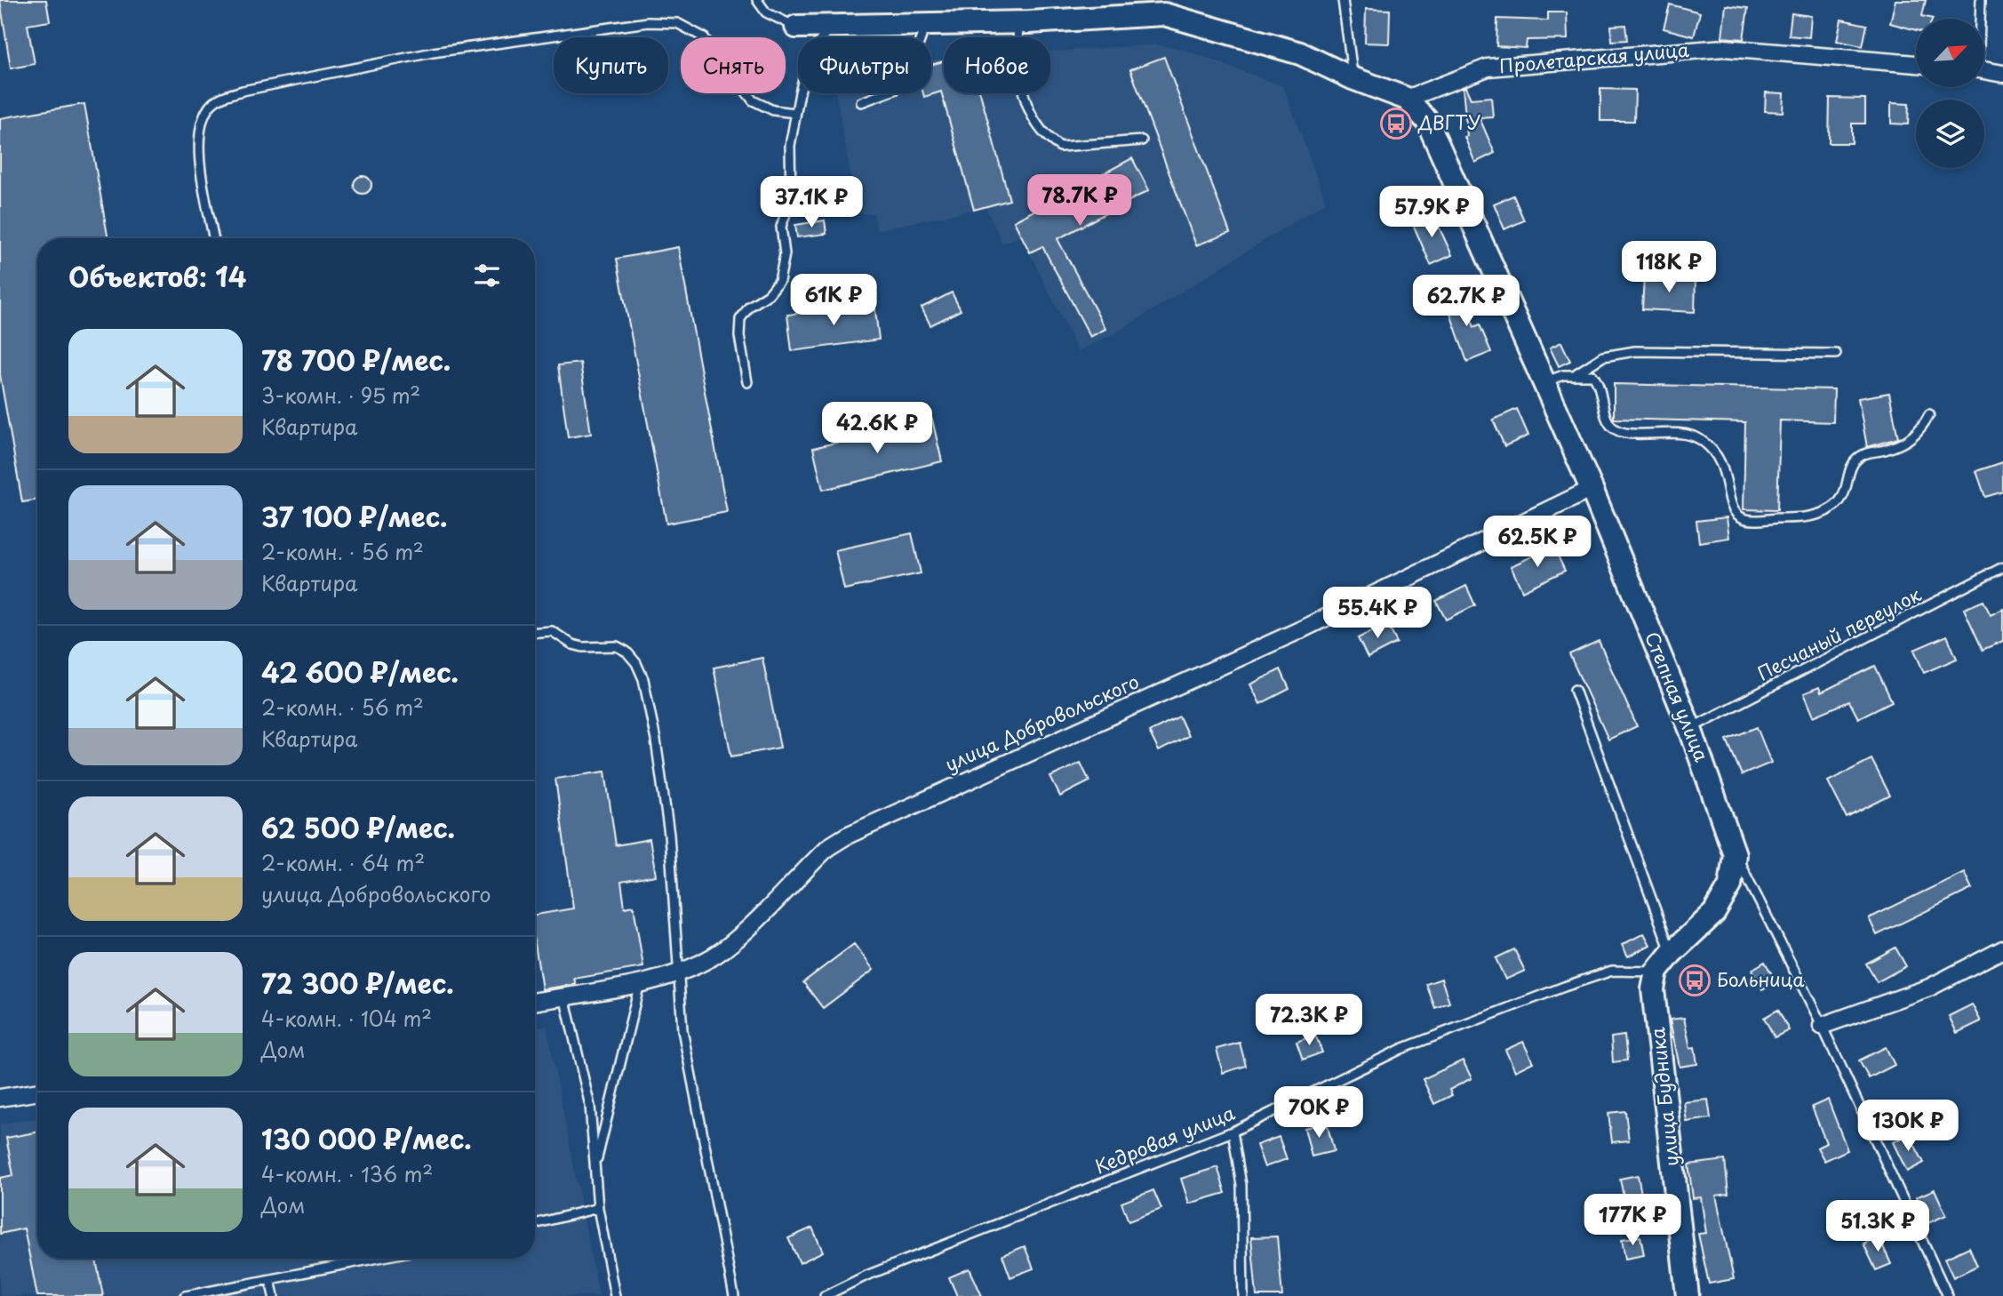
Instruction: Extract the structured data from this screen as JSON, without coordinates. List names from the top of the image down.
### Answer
{
  "streets": {
    "street": [
      "Пролетарская улица",
      "Степная улица",
      "улица Добровольского",
      "улица Будника"
    ],
    "lane": ["Песчаный переулок", "Кедровая улица"]
  },
  "crossings": [
    ["Пролетарская улица", "Степная улица"],
    ["Песчаный переулок", "Степная улица"],
    ["Степная улица", "улица Добровольского"],
    ["улица Будника", "Кедровая улица"]
  ],
  "places": {
    "bus stop": ["ДВГТУ", "Больница"]
  },
  "north": "top right",
  "page": {
    "chip": [
      "Купить",
      "Снять",
      "Фильтры",
      "Новое"
    ],
    "price": [
      "78.7K ₽",
      "37.1K ₽",
      "57.9K ₽",
      "118K ₽",
      "61K ₽",
      "62.7K ₽",
      "42.6K ₽",
      "62.5K ₽",
      "55.4K ₽",
      "72.3K ₽",
      "70K ₽",
      "130K ₽",
      "177K ₽",
      "51.3K ₽"
    ],
    "heading": "Объектов: 14",
    "list": [
      {
        "name": "78 700 ₽/мес.",
        "note": "3-комн. · 95 m² · Квартира"
      },
      {
        "name": "37 100 ₽/мес.",
        "note": "2-комн. · 56 m² · Квартира"
      },
      {
        "name": "42 600 ₽/мес.",
        "note": "2-комн. · 56 m² · Квартира"
      },
      {
        "name": "62 500 ₽/мес.",
        "note": "2-комн. · 64 m² · улица Добровольского"
      },
      {
        "name": "72 300 ₽/мес.",
        "note": "4-комн. · 104 m² · Дом"
      },
      {
        "name": "130 000 ₽/мес.",
        "note": "4-комн. · 136 m² · Дом"
      }
    ]
  }
}
